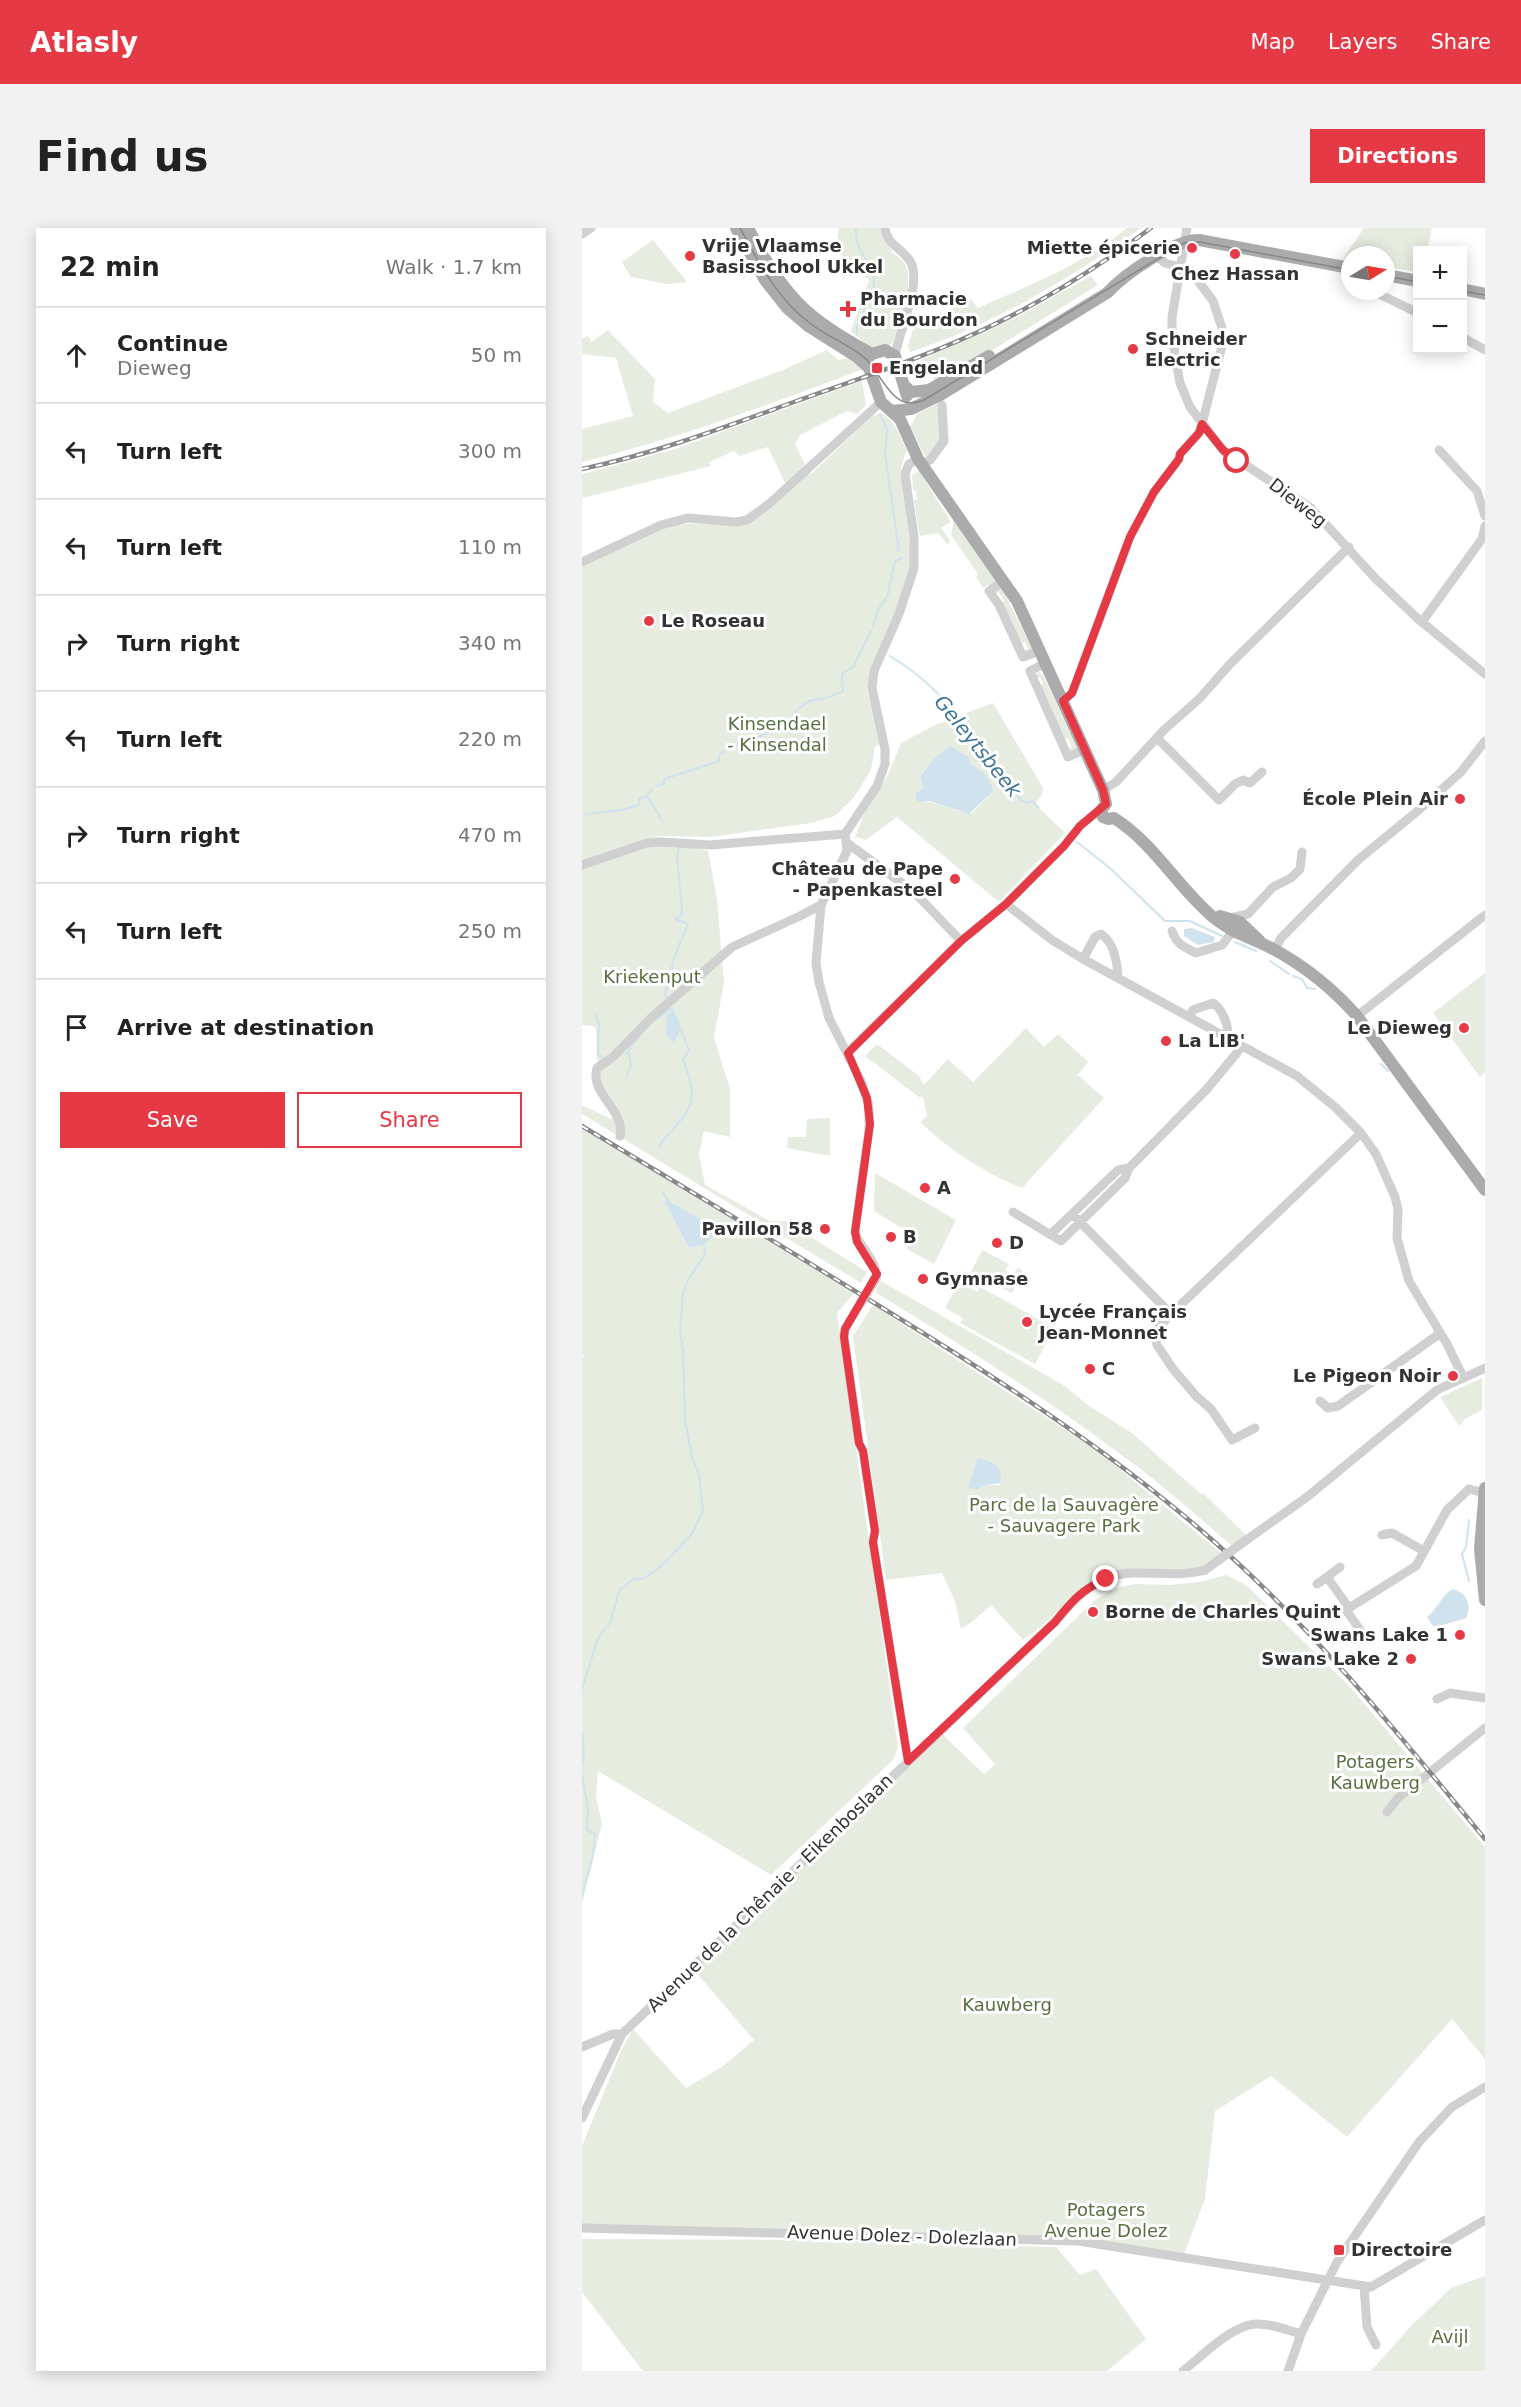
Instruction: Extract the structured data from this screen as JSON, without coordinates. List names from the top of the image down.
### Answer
{
  "streets": {
    "street": ["Dieweg", "Avenue de la Chênaie - Eikenboslaan", "Avenue Dolez - Dolezlaan"]
  },
  "water": ["Geleytsbeek"],
  "parks": [
    "Kinsendael - Kinsendal",
    "Kriekenput",
    "Parc de la Sauvagère - Sauvagere Park",
    "Potagers Kauwberg",
    "Kauwberg",
    "Potagers Avenue Dolez",
    "Avijl"
  ],
  "places": {
    "other": [
      "Miette épicerie",
      "Chez Hassan",
      "Vrije Vlaamse Basisschool Ukkel",
      "Schneider Electric",
      "Le Roseau",
      "École Plein Air",
      "Château de Pape - Papenkasteel",
      "Le Dieweg",
      "La LIB'",
      "A",
      "Pavillon 58",
      "B",
      "D",
      "Gymnase",
      "Lycée Français Jean-Monnet",
      "C",
      "Le Pigeon Noir",
      "Borne de Charles Quint",
      "Swans Lake 1",
      "Swans Lake 2"
    ],
    "health": ["Pharmacie du Bourdon"],
    "transit": ["Engeland", "Directoire"]
  },
  "north": "right",
  "page": {
    "header": "Atlasly",
    "nav": ["Map", "Layers", "Share"],
    "buttons": [
      "Directions",
      ["Save", "Share"]
    ],
    "title": "Find us",
    "heading": ["22 min", "Walk · 1.7 km"],
    "map_buttons": ["+", "−"],
    "list": [
      ["Continue", "Dieweg", "50 m"],
      ["Turn left", "300 m"],
      ["Turn left", "110 m"],
      ["Turn right", "340 m"],
      ["Turn left", "220 m"],
      ["Turn right", "470 m"],
      ["Turn left", "250 m"],
      "Arrive at destination"
    ]
  }
}
